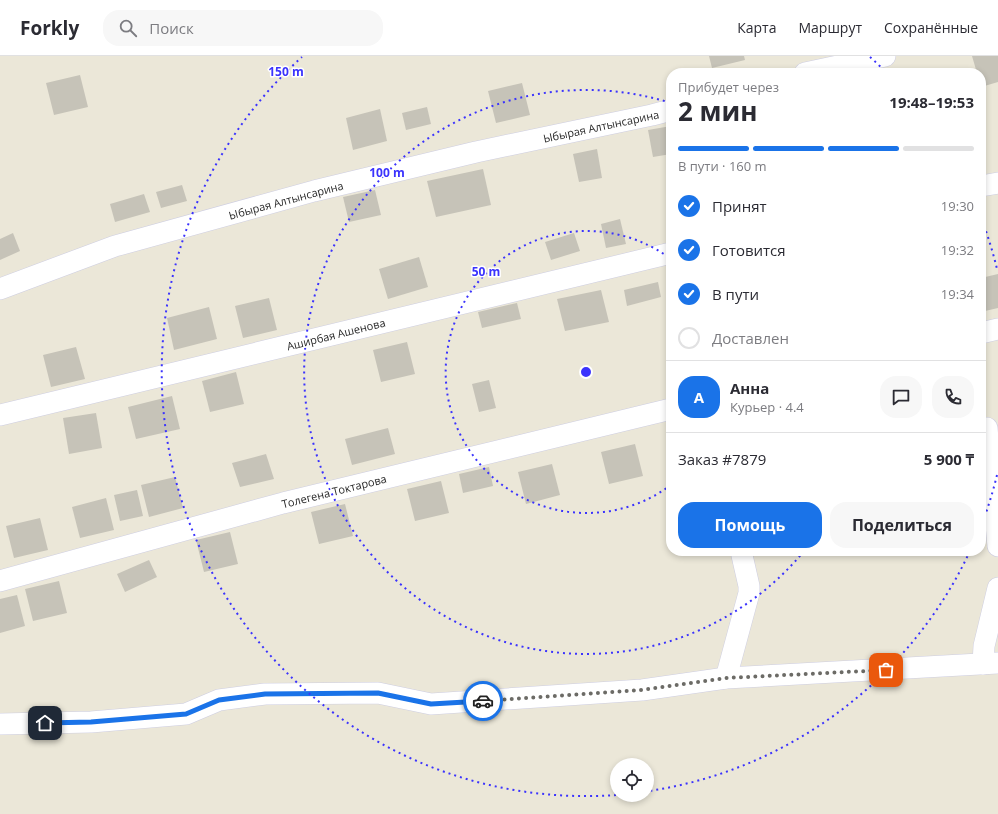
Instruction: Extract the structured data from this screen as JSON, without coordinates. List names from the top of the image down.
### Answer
{
  "streets": {
    "street": ["Ыбырая Алтынсарина", "Аширбая Ашенова", "Толегена Токтарова"]
  },
  "page": {
    "header": "Forkly",
    "search": "Поиск",
    "nav": ["Карта", "Маршрут", "Сохранённые"],
    "heading": ["2 мин", "Прибудет через", "19:48–19:53"],
    "panel": [
      "Анна",
      "Курьер · 4.4",
      "Заказ #7879",
      "5 900 ₸"
    ],
    "bar": "В пути · 160 m",
    "list": [
      ["Принят", "19:30"],
      ["Готовится", "19:32"],
      ["В пути", "19:34"],
      "Доставлен"
    ],
    "round": "А",
    "buttons": ["Помощь", "Поделиться"]
  },
  "rings": ["150 m", "100 m", "50 m"]
}
